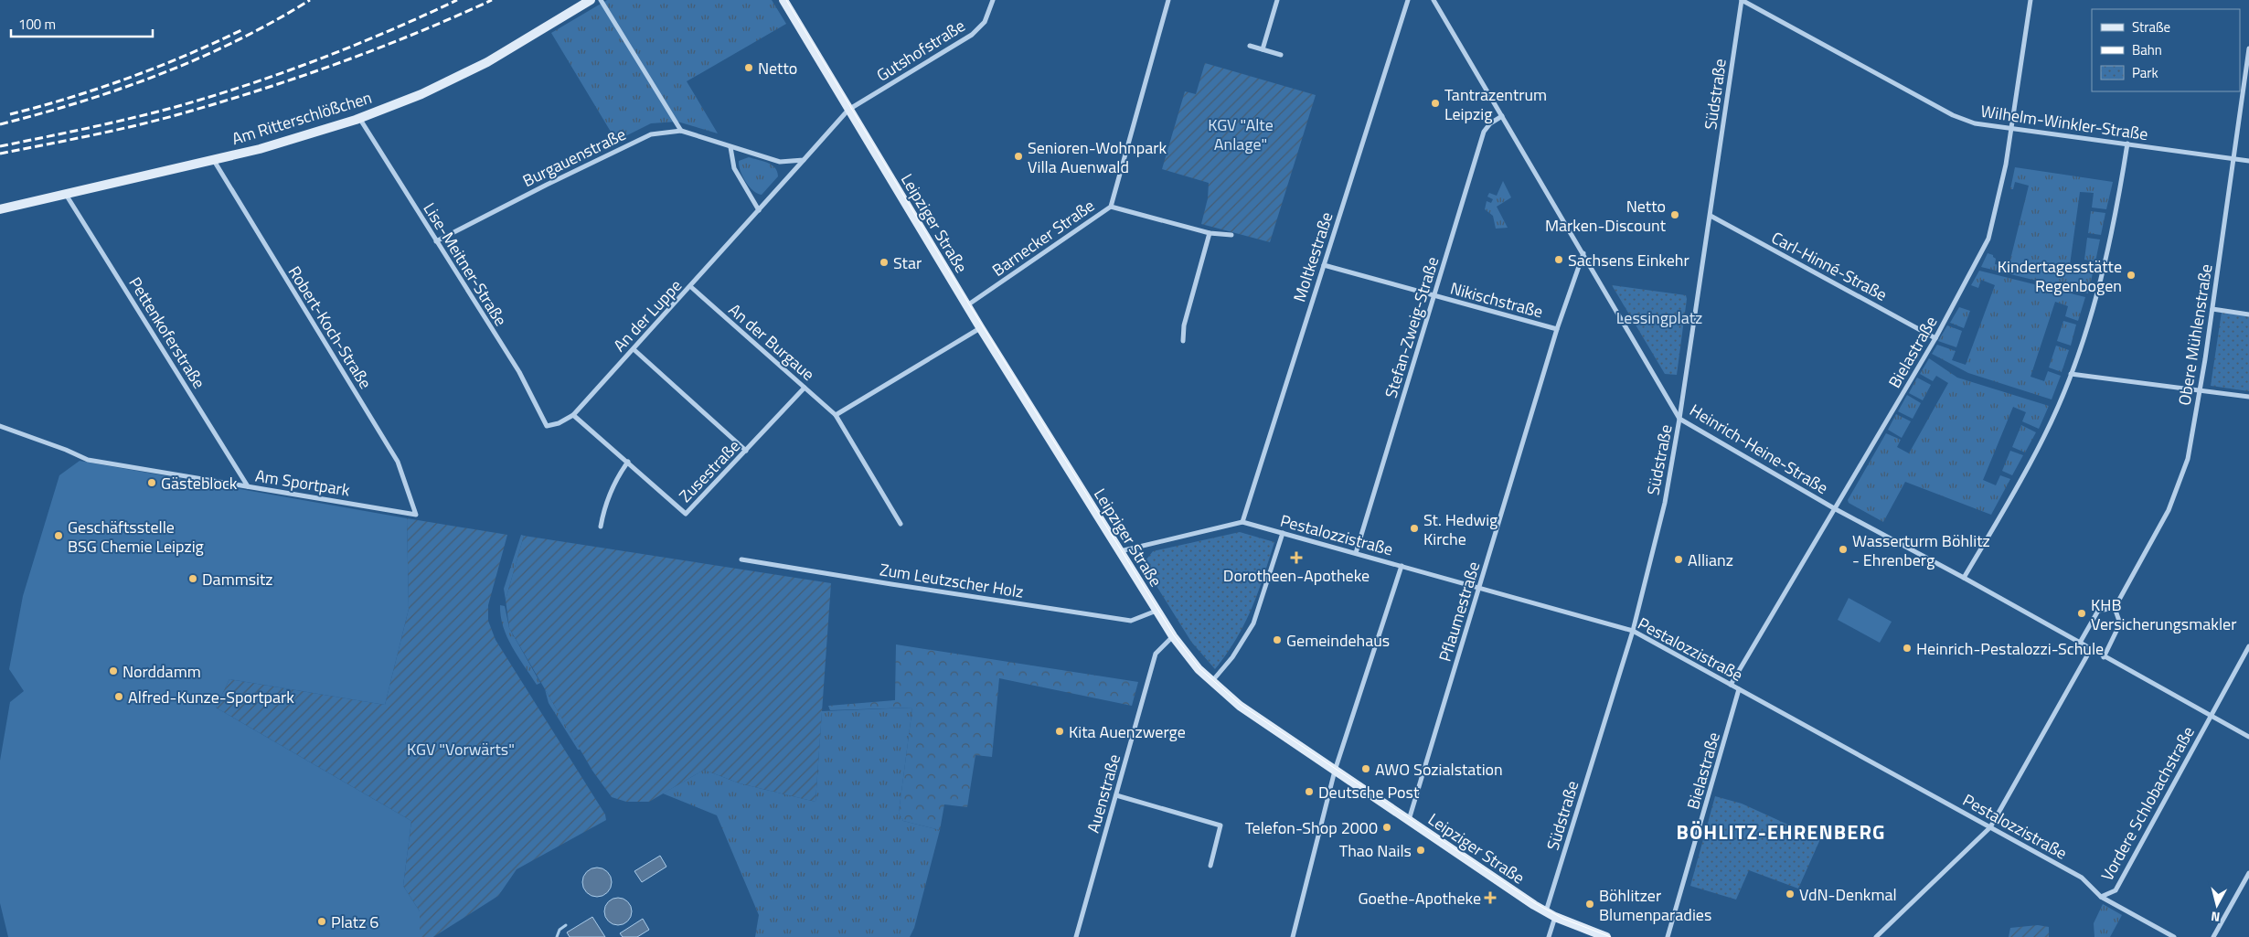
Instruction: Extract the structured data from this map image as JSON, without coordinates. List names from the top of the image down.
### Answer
{
  "streets": {
    "street": [
      "Gutshofstraße",
      "Südstraße",
      "Am Ritterschlößchen",
      "Wilhelm-Winkler-Straße",
      "Burgauenstraße",
      "Leipziger Straße",
      "Barnecker Straße",
      "Moltkestraße",
      "Lise-Meitner-Straße",
      "Carl-Hinné-Straße",
      "Nikischstraße",
      "An der Luppe",
      "Robert-Koch-Straße",
      "Stefan-Zweig-Straße",
      "Pettenkoferstraße",
      "Obere Mühlenstraße",
      "An der Burgaue",
      "Bielastraße",
      "Heinrich-Heine-Straße",
      "Zusestraße",
      "Am Sportpark",
      "Pestalozzistraße",
      "Zum Leutzscher Holz",
      "Pflaumestraße",
      "Auenstraße",
      "Vordere Schlobachstraße"
    ]
  },
  "crossings": [
    ["Gutshofstraße", "Leipziger Straße"],
    ["Südstraße", "Wilhelm-Winkler-Straße"],
    ["Südstraße", "Leipziger Straße"],
    ["Südstraße", "Carl-Hinné-Straße"],
    ["Südstraße", "Heinrich-Heine-Straße"],
    ["Südstraße", "Pestalozzistraße"],
    ["Am Ritterschlößchen", "Lise-Meitner-Straße"],
    ["Am Ritterschlößchen", "Robert-Koch-Straße"],
    ["Am Ritterschlößchen", "Pettenkoferstraße"],
    ["Wilhelm-Winkler-Straße", "Obere Mühlenstraße"],
    ["Wilhelm-Winkler-Straße", "Bielastraße"],
    ["Burgauenstraße", "Lise-Meitner-Straße"],
    ["Leipziger Straße", "Barnecker Straße"],
    ["Leipziger Straße", "Pestalozzistraße"],
    ["Leipziger Straße", "Zum Leutzscher Holz"],
    ["Leipziger Straße", "Pflaumestraße"],
    ["Leipziger Straße", "Auenstraße"],
    ["Moltkestraße", "Nikischstraße"],
    ["Moltkestraße", "Pestalozzistraße"],
    ["Lise-Meitner-Straße", "An der Luppe"],
    ["Carl-Hinné-Straße", "Bielastraße"],
    ["Nikischstraße", "Stefan-Zweig-Straße"],
    ["Nikischstraße", "Pflaumestraße"],
    ["An der Luppe", "An der Burgaue"],
    ["An der Luppe", "Zusestraße"],
    ["Robert-Koch-Straße", "Am Sportpark"],
    ["Stefan-Zweig-Straße", "Heinrich-Heine-Straße"],
    ["Stefan-Zweig-Straße", "Pestalozzistraße"],
    ["Pettenkoferstraße", "Am Sportpark"],
    ["An der Burgaue", "Zusestraße"],
    ["Bielastraße", "Heinrich-Heine-Straße"],
    ["Bielastraße", "Pestalozzistraße"],
    ["Heinrich-Heine-Straße", "Pflaumestraße"],
    ["Heinrich-Heine-Straße", "Vordere Schlobachstraße"],
    ["Pestalozzistraße", "Pflaumestraße"],
    ["Pestalozzistraße", "Vordere Schlobachstraße"]
  ],
  "districts": ["BÖHLITZ-EHRENBERG"],
  "parks": ["KGV \"Alte Anlage\"", "Lessingplatz", "KGV \"Vorwärts\""],
  "places": {
    "other": [
      "Netto",
      "Tantrazentrum Leipzig",
      "Senioren-Wohnpark Villa Auenwald",
      "Netto Marken-Discount",
      "Sachsens Einkehr",
      "Star",
      "Kindertagesstätte Regenbogen",
      "Gästeblock",
      "St. Hedwig Kirche",
      "Geschäftsstelle BSG Chemie Leipzig",
      "Wasserturm Böhlitz - Ehrenberg",
      "Allianz",
      "Dammsitz",
      "KHB Versicherungsmakler",
      "Gemeindehaus",
      "Heinrich-Pestalozzi-Schule",
      "Norddamm",
      "Alfred-Kunze-Sportpark",
      "Kita Auenzwerge",
      "AWO Sozialstation",
      "Deutsche Post",
      "Telefon-Shop 2000",
      "Thao Nails",
      "VdN-Denkmal",
      "Böhlitzer Blumenparadies",
      "Platz 6"
    ],
    "health": ["Dorotheen-Apotheke", "Goethe-Apotheke"]
  },
  "legend": ["Straße", "Bahn", "Park"],
  "scale_bar": "100 m",
  "north": "bottom"
}
